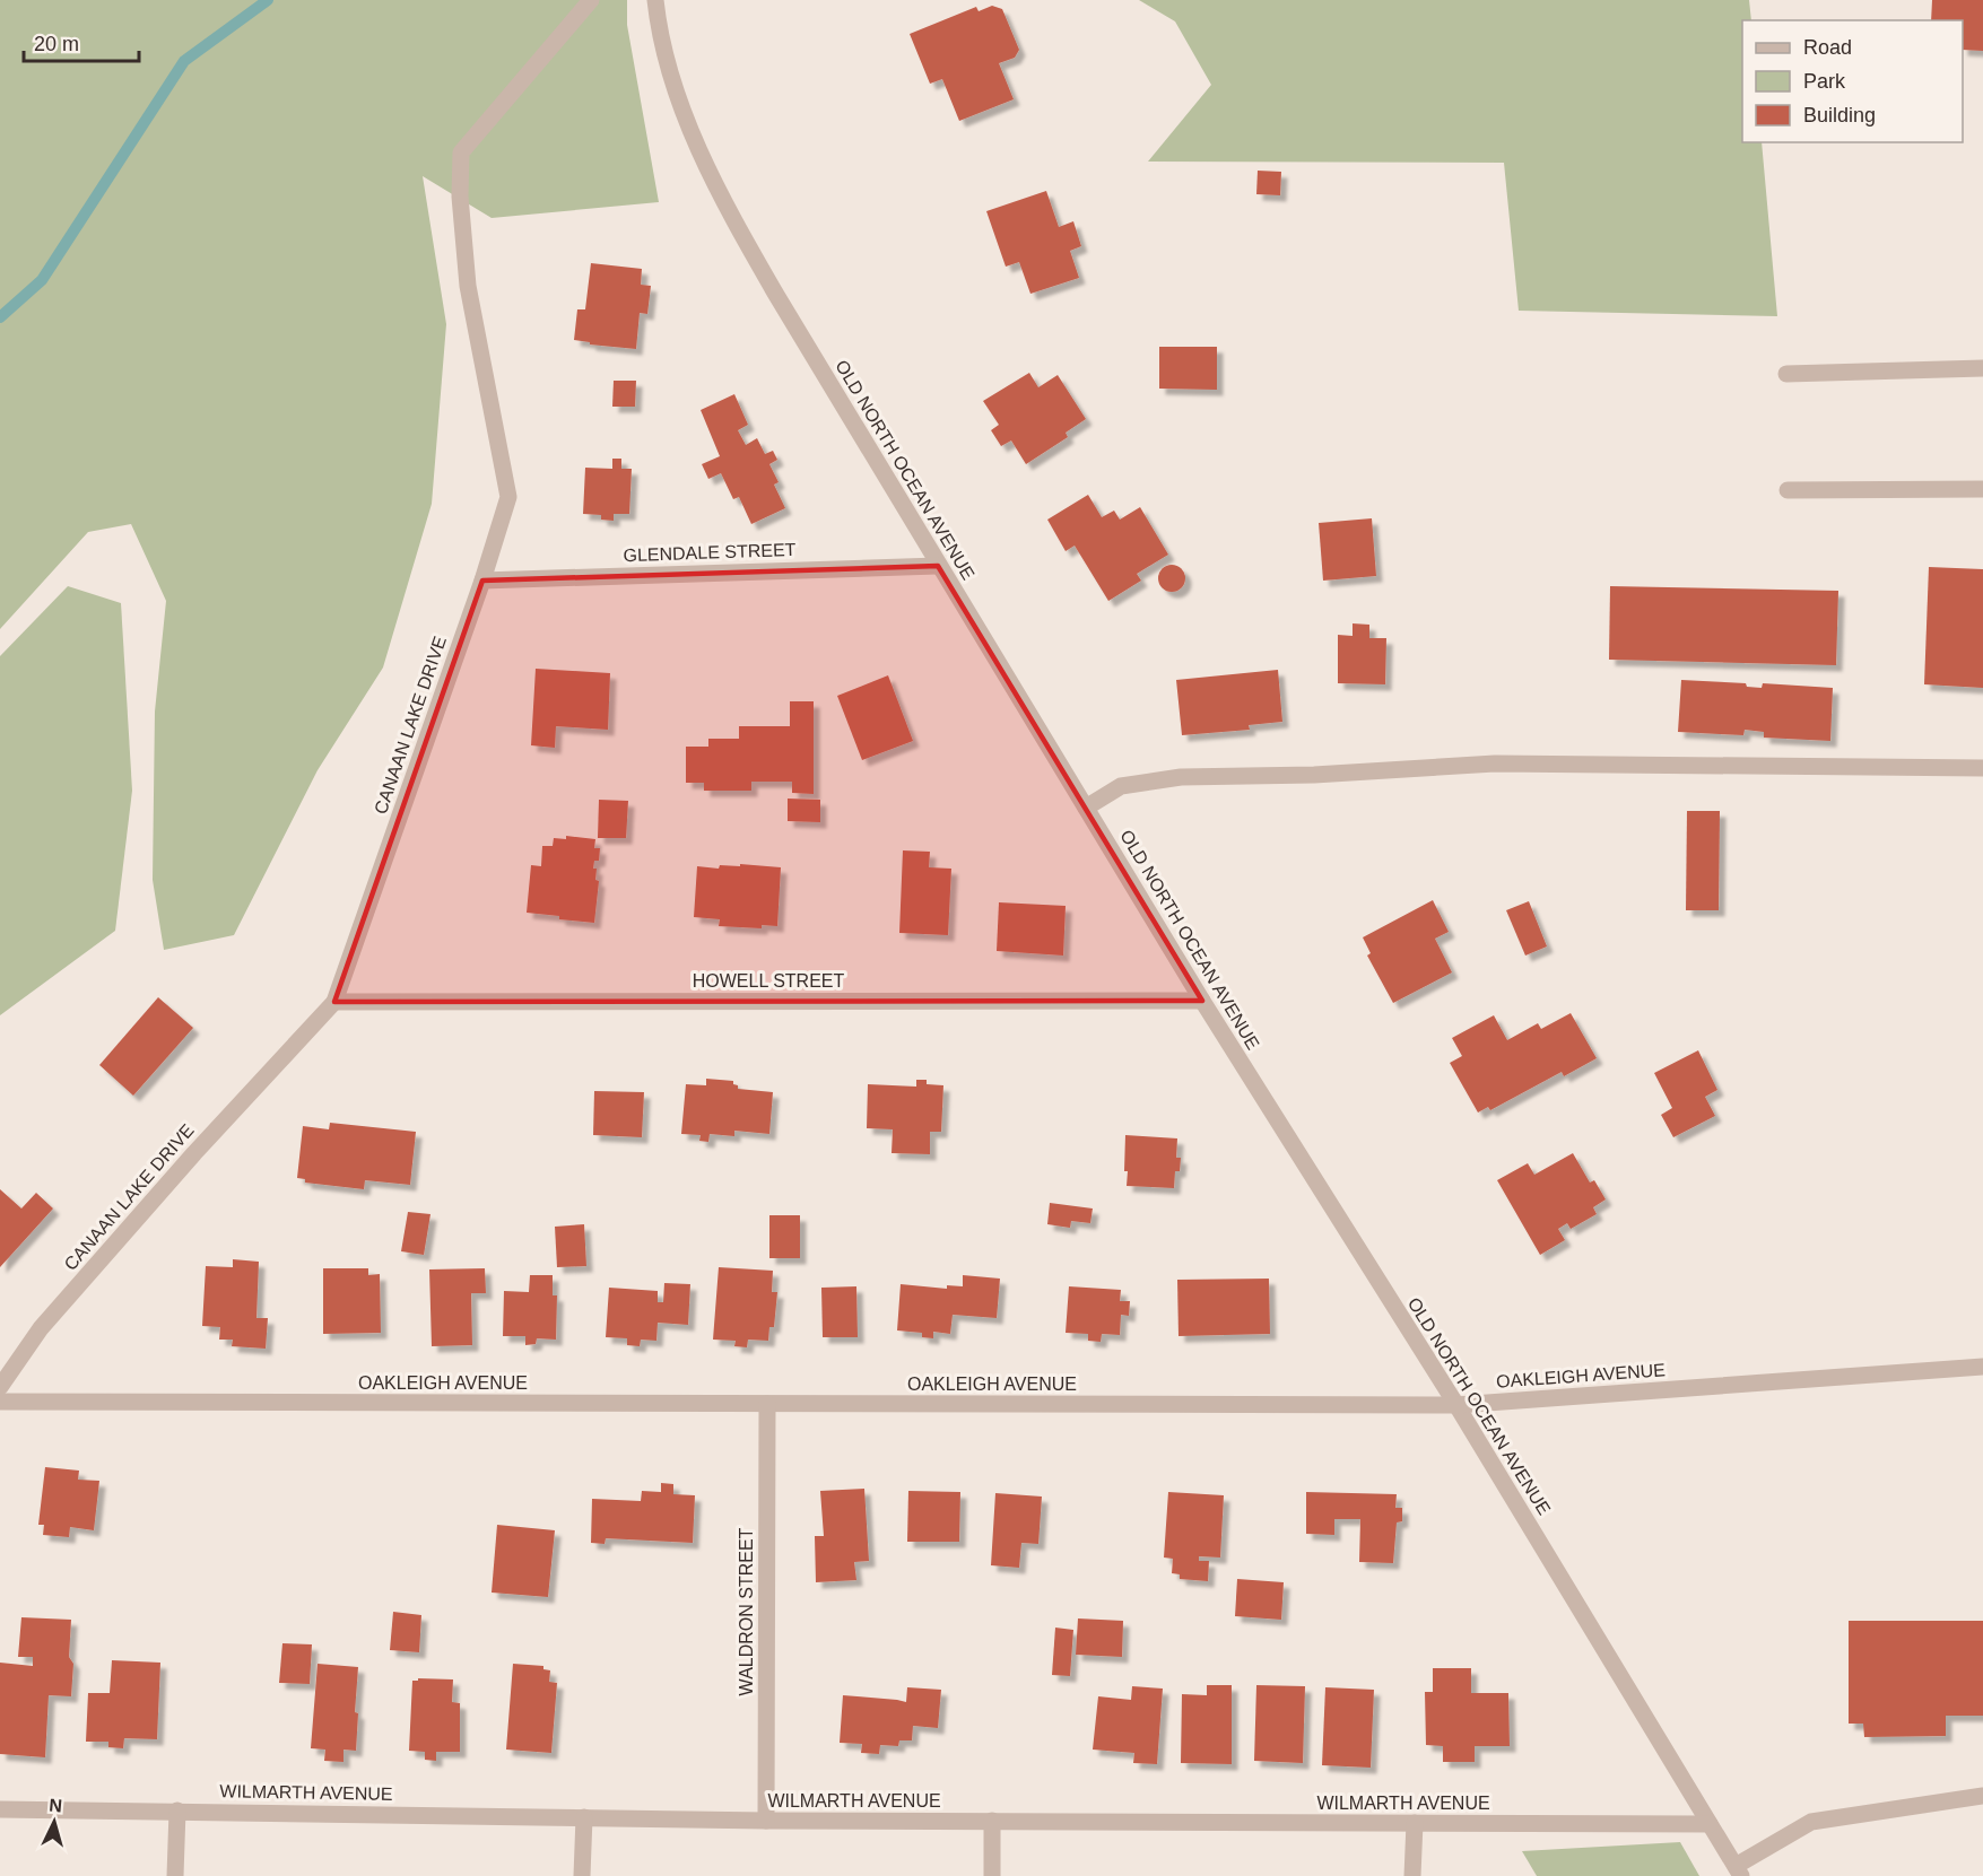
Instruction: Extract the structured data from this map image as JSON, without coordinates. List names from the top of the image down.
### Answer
{
  "streets": {
    "street": [
      "OLD NORTH OCEAN AVENUE",
      "GLENDALE STREET",
      "CANAAN LAKE DRIVE",
      "HOWELL STREET",
      "OAKLEIGH AVENUE",
      "WALDRON STREET",
      "WILMARTH AVENUE"
    ]
  },
  "crossings": [
    ["OLD NORTH OCEAN AVENUE", "GLENDALE STREET"],
    ["OLD NORTH OCEAN AVENUE", "HOWELL STREET"],
    ["OLD NORTH OCEAN AVENUE", "OAKLEIGH AVENUE"],
    ["OLD NORTH OCEAN AVENUE", "WILMARTH AVENUE"],
    ["GLENDALE STREET", "CANAAN LAKE DRIVE"],
    ["CANAAN LAKE DRIVE", "HOWELL STREET"],
    ["OAKLEIGH AVENUE", "WALDRON STREET"],
    ["WALDRON STREET", "WILMARTH AVENUE"]
  ],
  "legend": ["Road", "Park", "Building"],
  "scale_bar": "20 m",
  "north": "top"
}
